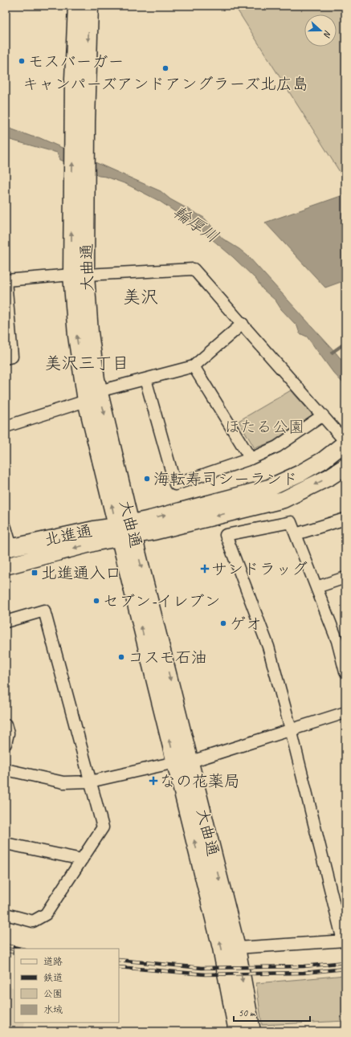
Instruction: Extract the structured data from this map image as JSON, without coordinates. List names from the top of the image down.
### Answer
{
  "streets": {
    "main road": ["大曲通", "北進通"]
  },
  "crossings": [
    ["大曲通", "北進通"]
  ],
  "districts": ["美沢", "美沢三丁目"],
  "water": ["輪厚川"],
  "parks": ["ほたる公園"],
  "places": {
    "other": [
      "モスバーガー",
      "キャンパーズアンドアングラーズ北広島",
      "海転寿司シーランド",
      "セブン-イレブン",
      "ゲオ",
      "コスモ石油"
    ],
    "health": ["サンドラッグ", "なの花薬局"],
    "transit": ["北進通入口"]
  },
  "legend": [
    "道路",
    "鉄道",
    "公園",
    "水域"
  ],
  "scale_bar": "50 m",
  "north": "right"
}
